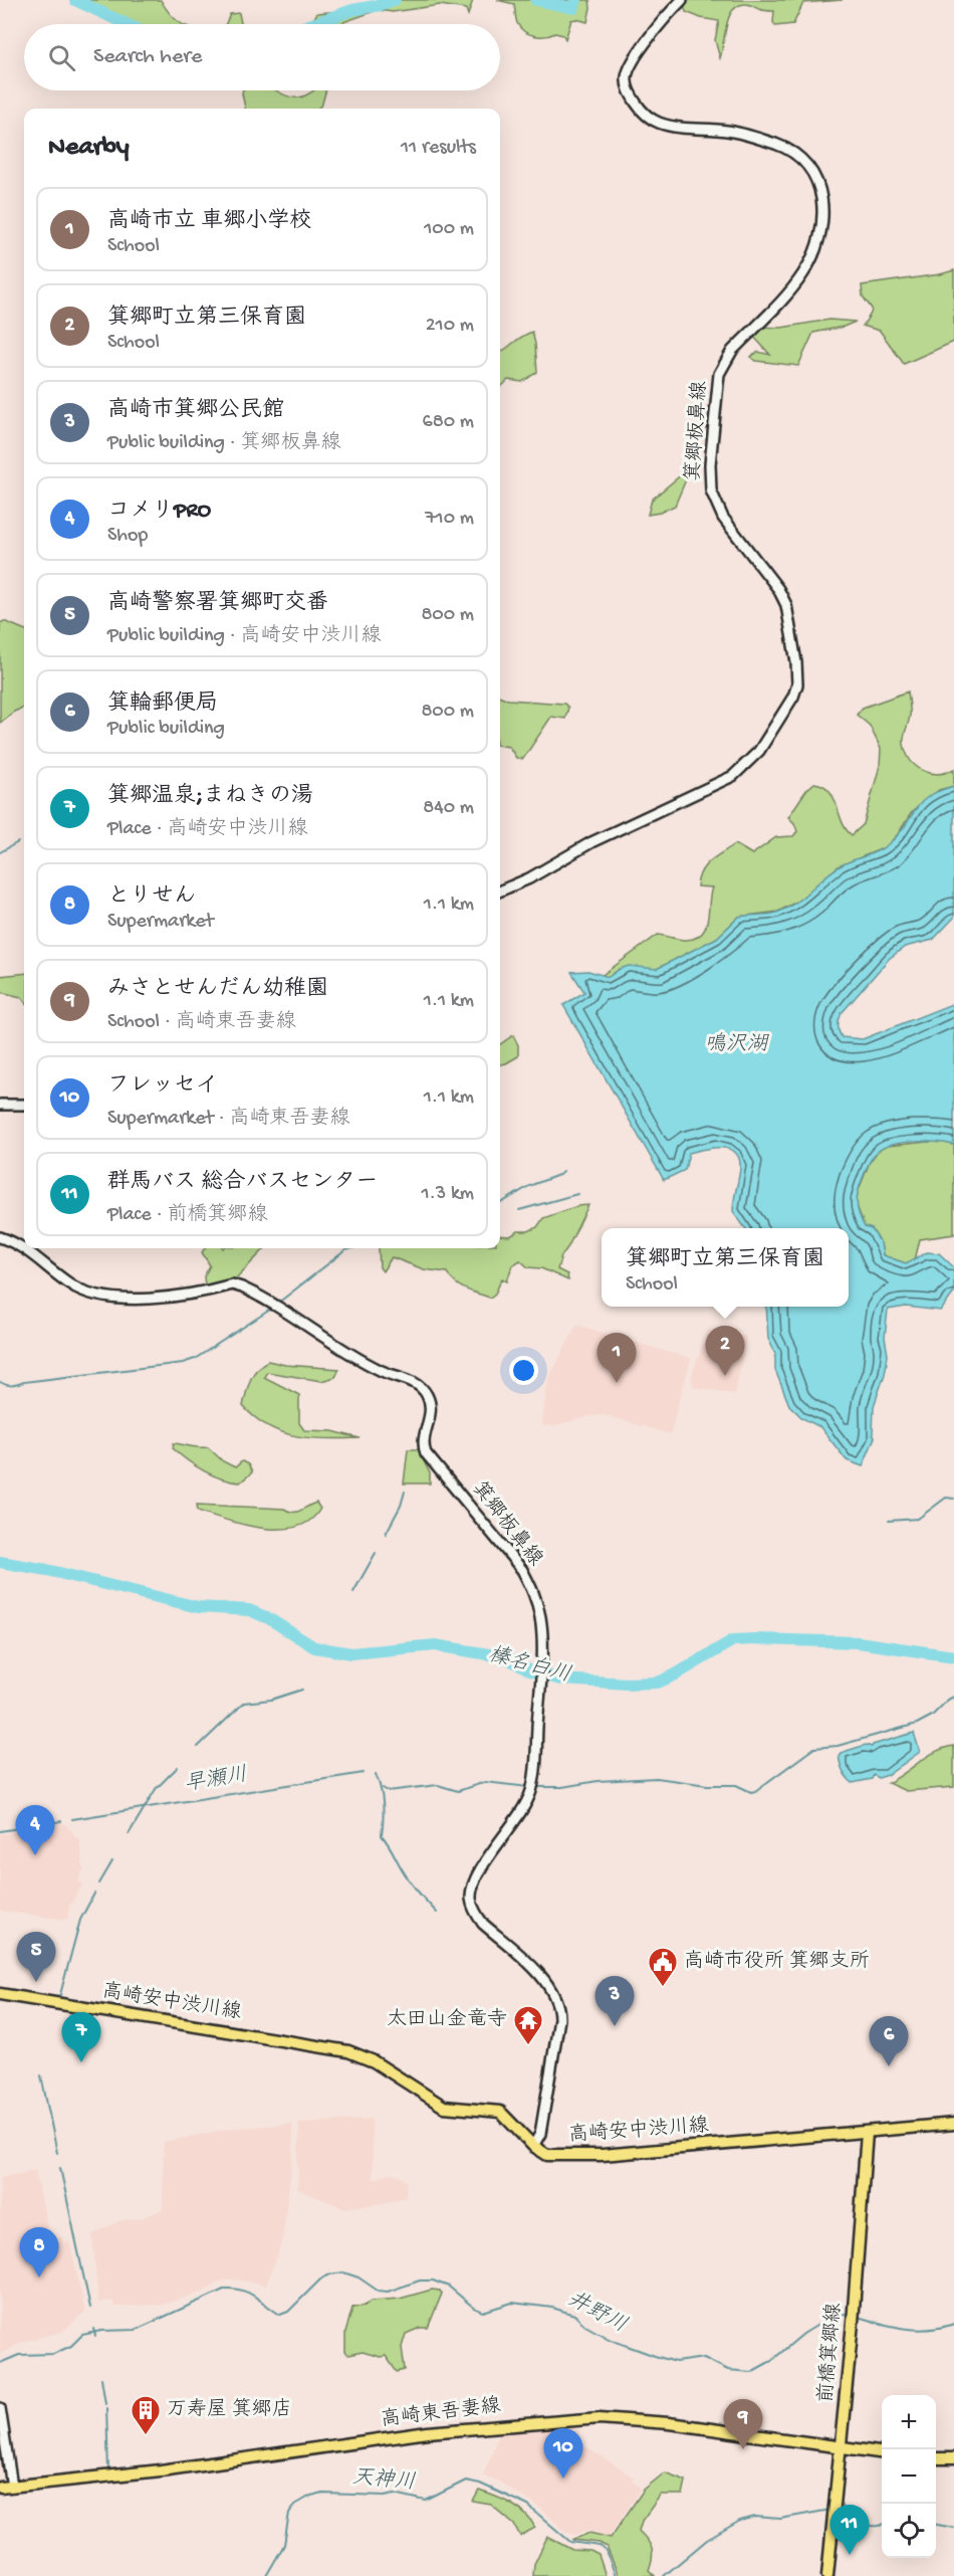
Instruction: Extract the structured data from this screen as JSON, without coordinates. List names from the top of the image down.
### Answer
{
  "streets": {
    "main road": [
      "箕郷板鼻線",
      "高崎安中渋川線",
      "前橋箕郷線",
      "高崎東吾妻線"
    ]
  },
  "crossings": [
    ["箕郷板鼻線", "高崎安中渋川線"],
    ["高崎安中渋川線", "前橋箕郷線"],
    ["前橋箕郷線", "高崎東吾妻線"]
  ],
  "water": [
    "鳴沢湖",
    "榛名白川",
    "早瀬川",
    "井野川",
    "天神川"
  ],
  "places": {
    "public building": ["高崎市役所 箕郷支所"],
    "temple": ["太田山金竜寺"],
    "building": ["万寿屋 箕郷店"]
  },
  "page": {
    "search": "Search here",
    "heading": ["Nearby", "11 results"],
    "list": [
      {
        "mark": "1",
        "name": "高崎市立 車郷小学校",
        "note": "School",
        "value": "100 m"
      },
      {
        "mark": "2",
        "name": "箕郷町立第三保育園",
        "note": "School",
        "value": "210 m"
      },
      {
        "mark": "3",
        "name": "高崎市箕郷公民館",
        "note": "Public building · 箕郷板鼻線",
        "value": "680 m"
      },
      {
        "mark": "4",
        "name": "コメリPRO",
        "note": "Shop",
        "value": "710 m"
      },
      {
        "mark": "5",
        "name": "高崎警察署箕郷町交番",
        "note": "Public building · 高崎安中渋川線",
        "value": "800 m"
      },
      {
        "mark": "6",
        "name": "箕輪郵便局",
        "note": "Public building",
        "value": "800 m"
      },
      {
        "mark": "7",
        "name": "箕郷温泉;まねきの湯",
        "note": "Place · 高崎安中渋川線",
        "value": "840 m"
      },
      {
        "mark": "8",
        "name": "とりせん",
        "note": "Supermarket",
        "value": "1.1 km"
      },
      {
        "mark": "9",
        "name": "みさとせんだん幼稚園",
        "note": "School · 高崎東吾妻線",
        "value": "1.1 km"
      },
      {
        "mark": "10",
        "name": "フレッセイ",
        "note": "Supermarket · 高崎東吾妻線",
        "value": "1.1 km"
      },
      {
        "mark": "11",
        "name": "群馬バス 総合バスセンター",
        "note": "Place · 前橋箕郷線",
        "value": "1.3 km"
      }
    ],
    "popup": ["箕郷町立第三保育園", "School"],
    "pins": [
      "2",
      "1",
      "4",
      "5",
      "3",
      "7",
      "6",
      "8",
      "9",
      "10",
      "11"
    ],
    "map_buttons": ["+", "−"]
  }
}
